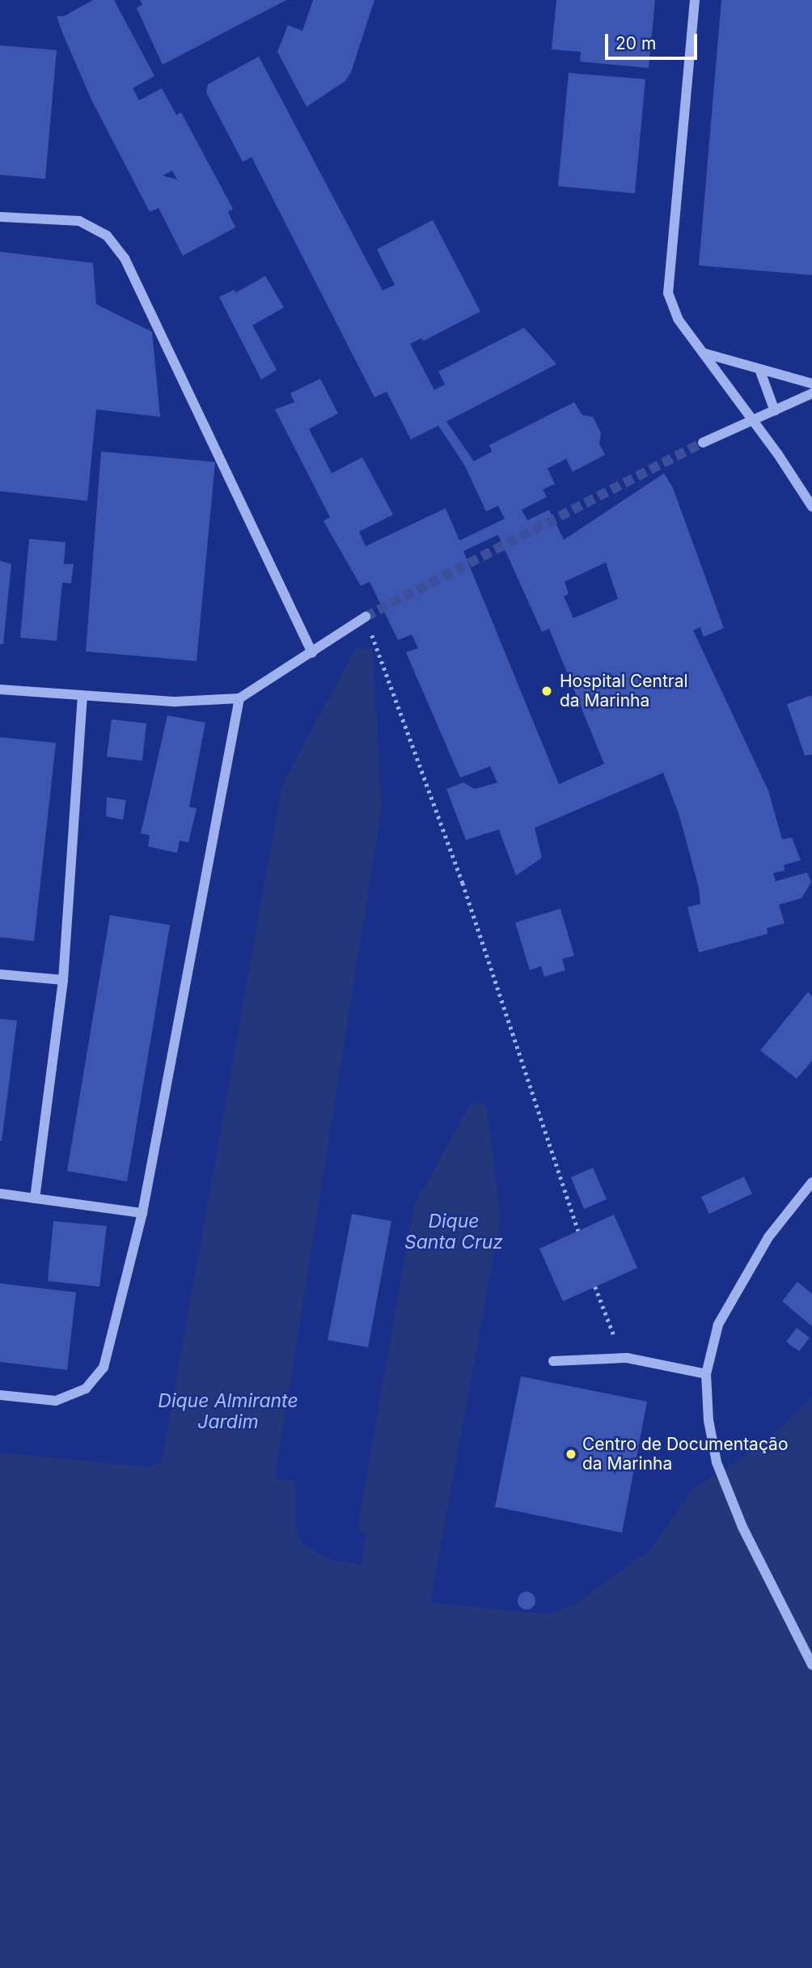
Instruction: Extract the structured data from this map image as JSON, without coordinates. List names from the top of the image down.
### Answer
{
  "water": ["Dique Santa Cruz", "Dique Almirante Jardim"],
  "places": ["Hospital Central da Marinha", "Centro de Documentação da Marinha"],
  "scale_bar": "20 m"
}
